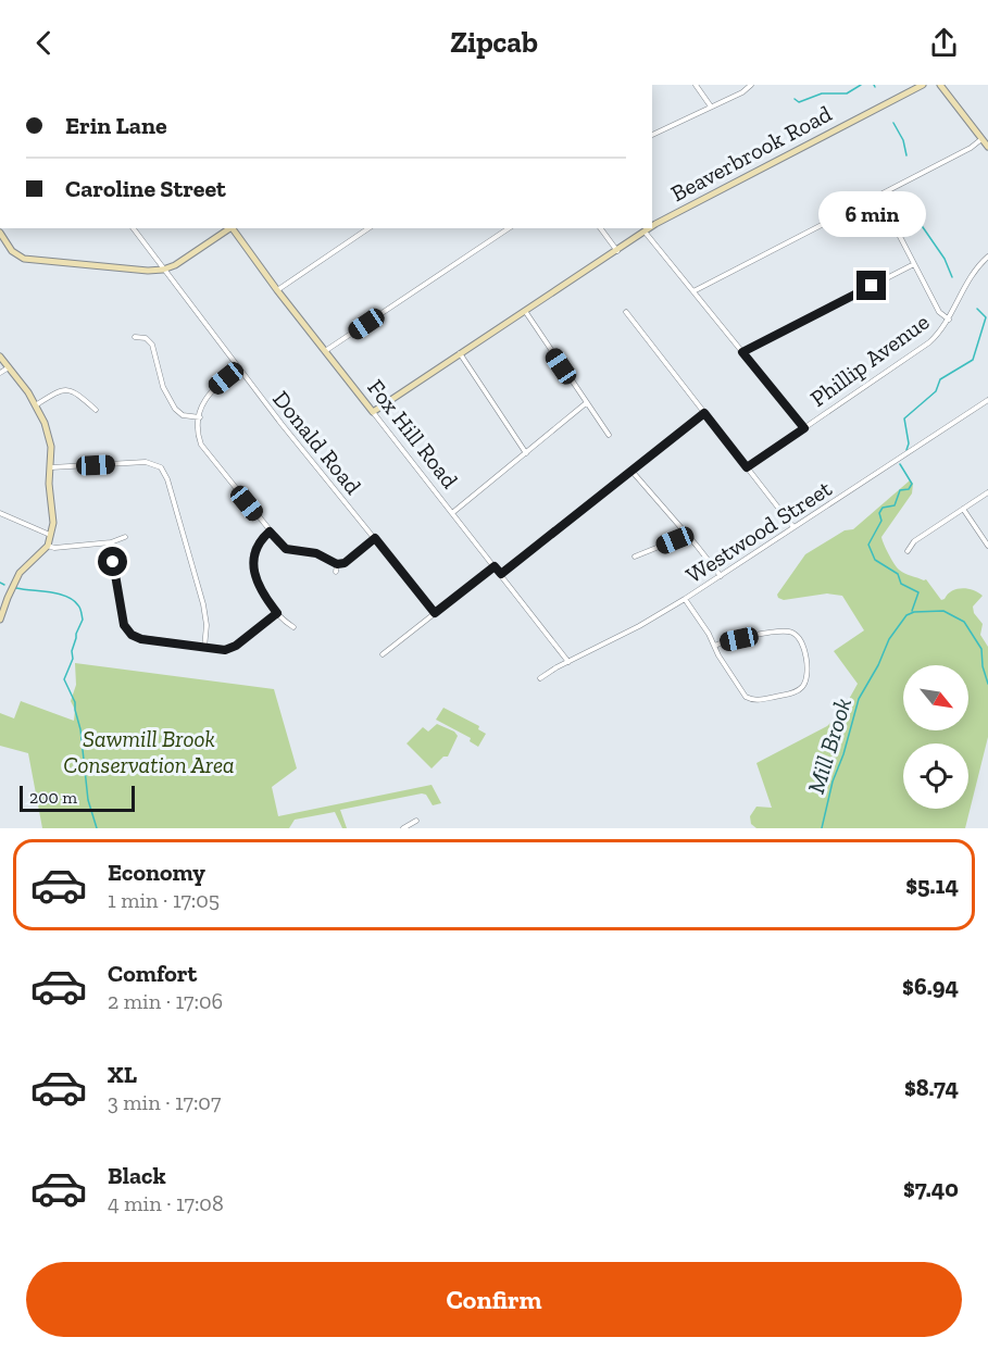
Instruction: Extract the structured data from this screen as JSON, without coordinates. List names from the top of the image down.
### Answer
{
  "streets": {
    "street": [
      "Beaverbrook Road",
      "Phillip Avenue",
      "Fox Hill Road",
      "Donald Road",
      "Westwood Street"
    ]
  },
  "crossings": [
    ["Beaverbrook Road", "Fox Hill Road"],
    ["Fox Hill Road", "Westwood Street"]
  ],
  "water": ["Mill Brook"],
  "parks": ["Sawmill Brook Conservation Area"],
  "scale_bar": "200 m",
  "north": "bottom right",
  "page": {
    "header": "Zipcab",
    "banner": ["Erin Lane", "Caroline Street"],
    "bubble": "6 min",
    "scale": "200 m",
    "list": [
      {
        "name": "Economy",
        "note": "1 min · 17:05",
        "value": "$5.14"
      },
      {
        "name": "Comfort",
        "note": "2 min · 17:06",
        "value": "$6.94"
      },
      {
        "name": "XL",
        "note": "3 min · 17:07",
        "value": "$8.74"
      },
      {
        "name": "Black",
        "note": "4 min · 17:08",
        "value": "$7.40"
      }
    ],
    "buttons": "Confirm"
  }
}
